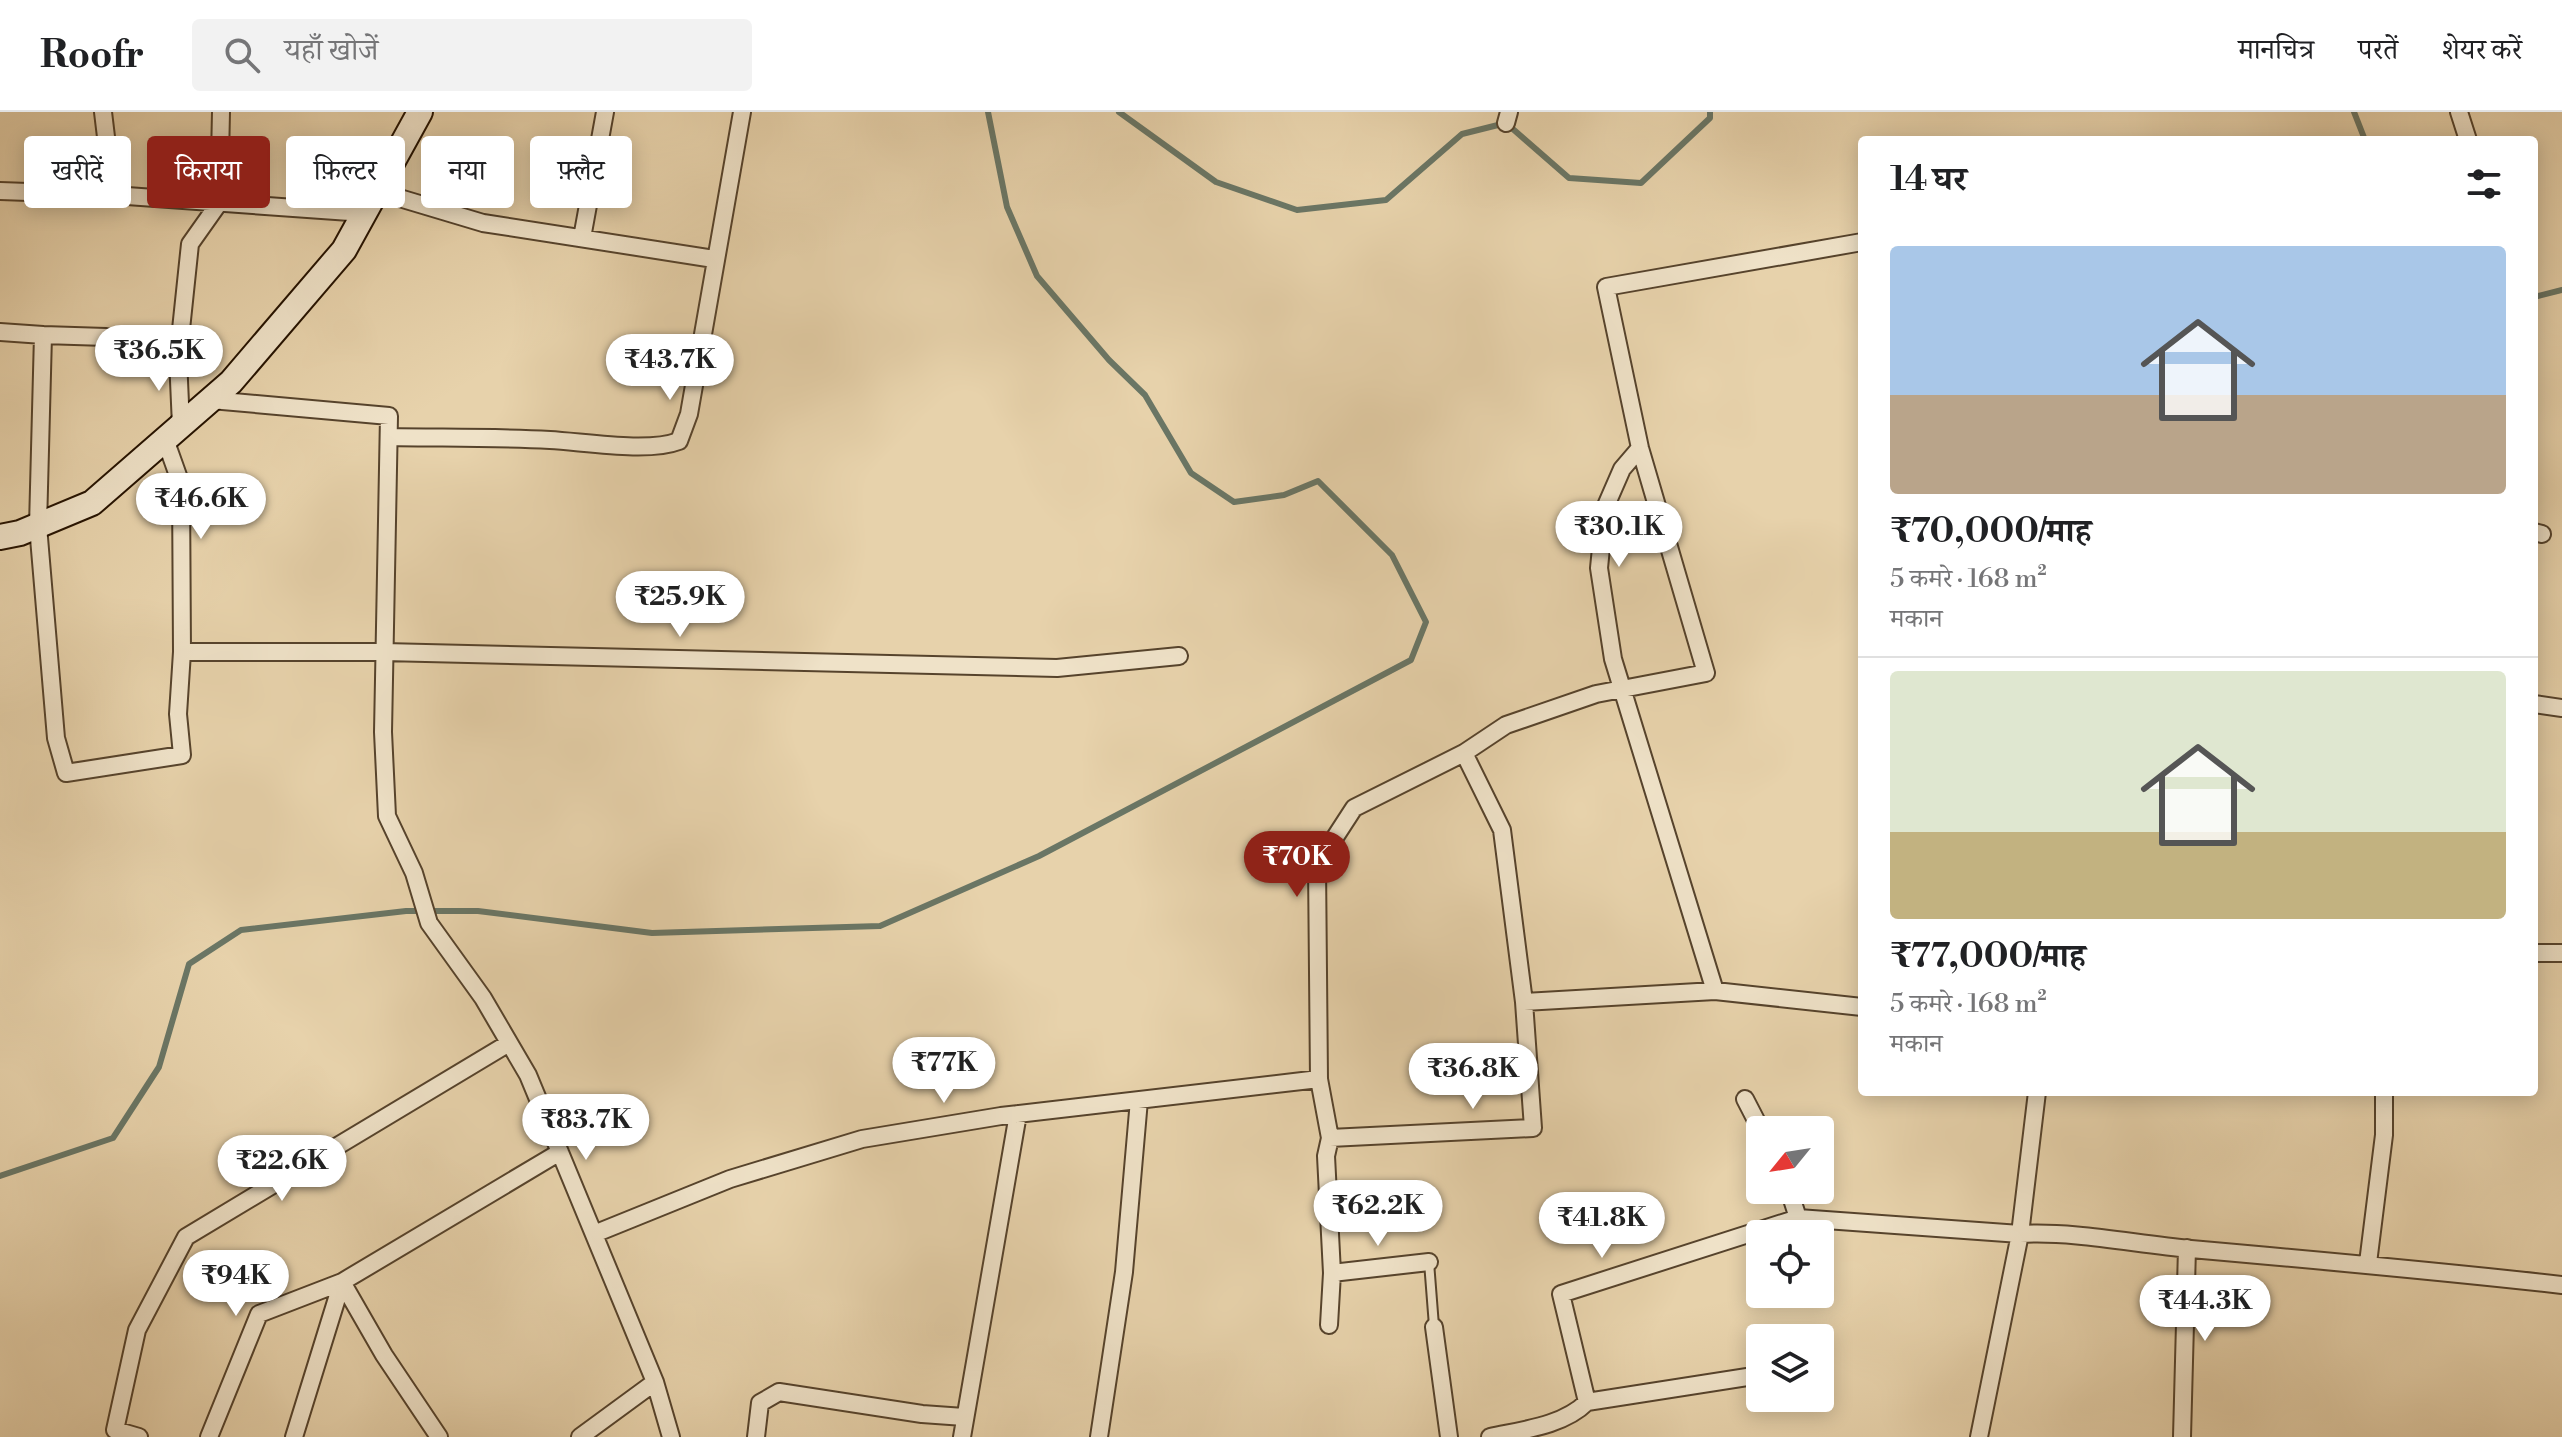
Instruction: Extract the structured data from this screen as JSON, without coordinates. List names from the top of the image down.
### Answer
{
  "north": "bottom left",
  "page": {
    "header": "Roofr",
    "search": "यहाँ खोजें",
    "nav": ["मानचित्र", "परतें", "शेयर करें"],
    "chip": [
      "खरीदें",
      "किराया",
      "फ़िल्टर",
      "नया",
      "फ़्लैट"
    ],
    "heading": "14 घर",
    "list": [
      {
        "name": "₹70,000/माह",
        "note": "5 कमरे · 168 m² · मकान"
      },
      {
        "name": "₹77,000/माह",
        "note": "5 कमरे · 168 m² · मकान"
      }
    ],
    "price": [
      "₹36.5K",
      "₹43.7K",
      "₹46.6K",
      "₹30.1K",
      "₹25.9K",
      "₹70K",
      "₹77K",
      "₹36.8K",
      "₹83.7K",
      "₹22.6K",
      "₹62.2K",
      "₹41.8K",
      "₹94K",
      "₹44.3K"
    ]
  }
}
